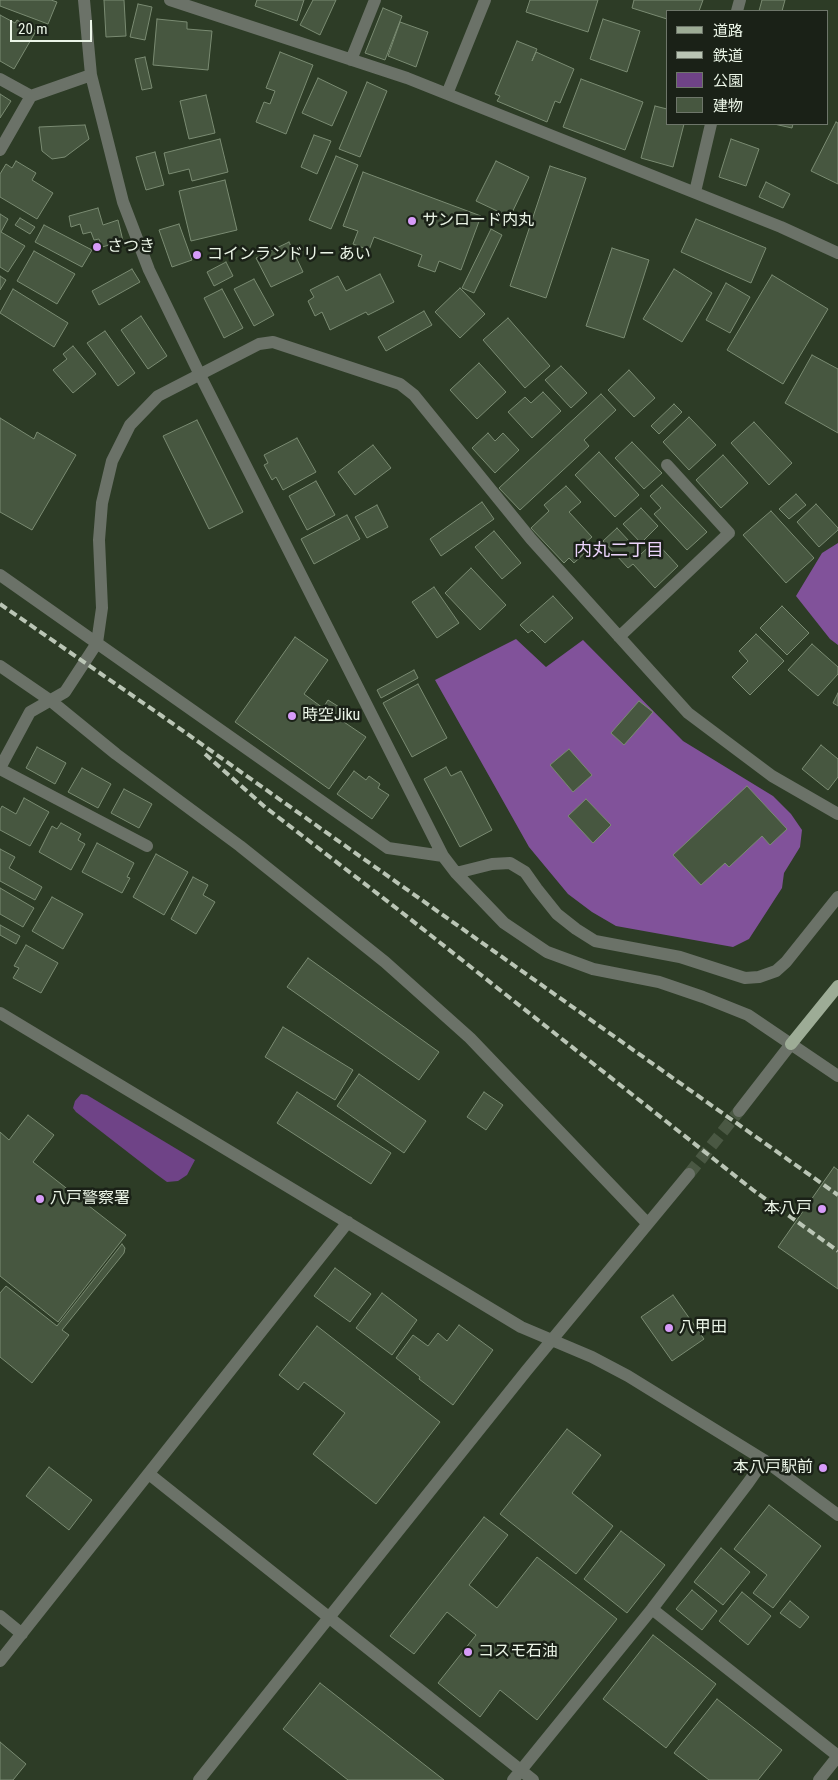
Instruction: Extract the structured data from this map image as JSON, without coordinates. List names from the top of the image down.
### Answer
{
  "districts": ["内丸二丁目"],
  "places": [
    "サンロード内丸",
    "さつき",
    "コインランドリー あい",
    "時空Jiku",
    "八戸警察署",
    "本八戸",
    "八甲田",
    "本八戸駅前",
    "コスモ石油"
  ],
  "legend": [
    "道路",
    "鉄道",
    "公園",
    "建物"
  ],
  "scale_bar": "20 m"
}
